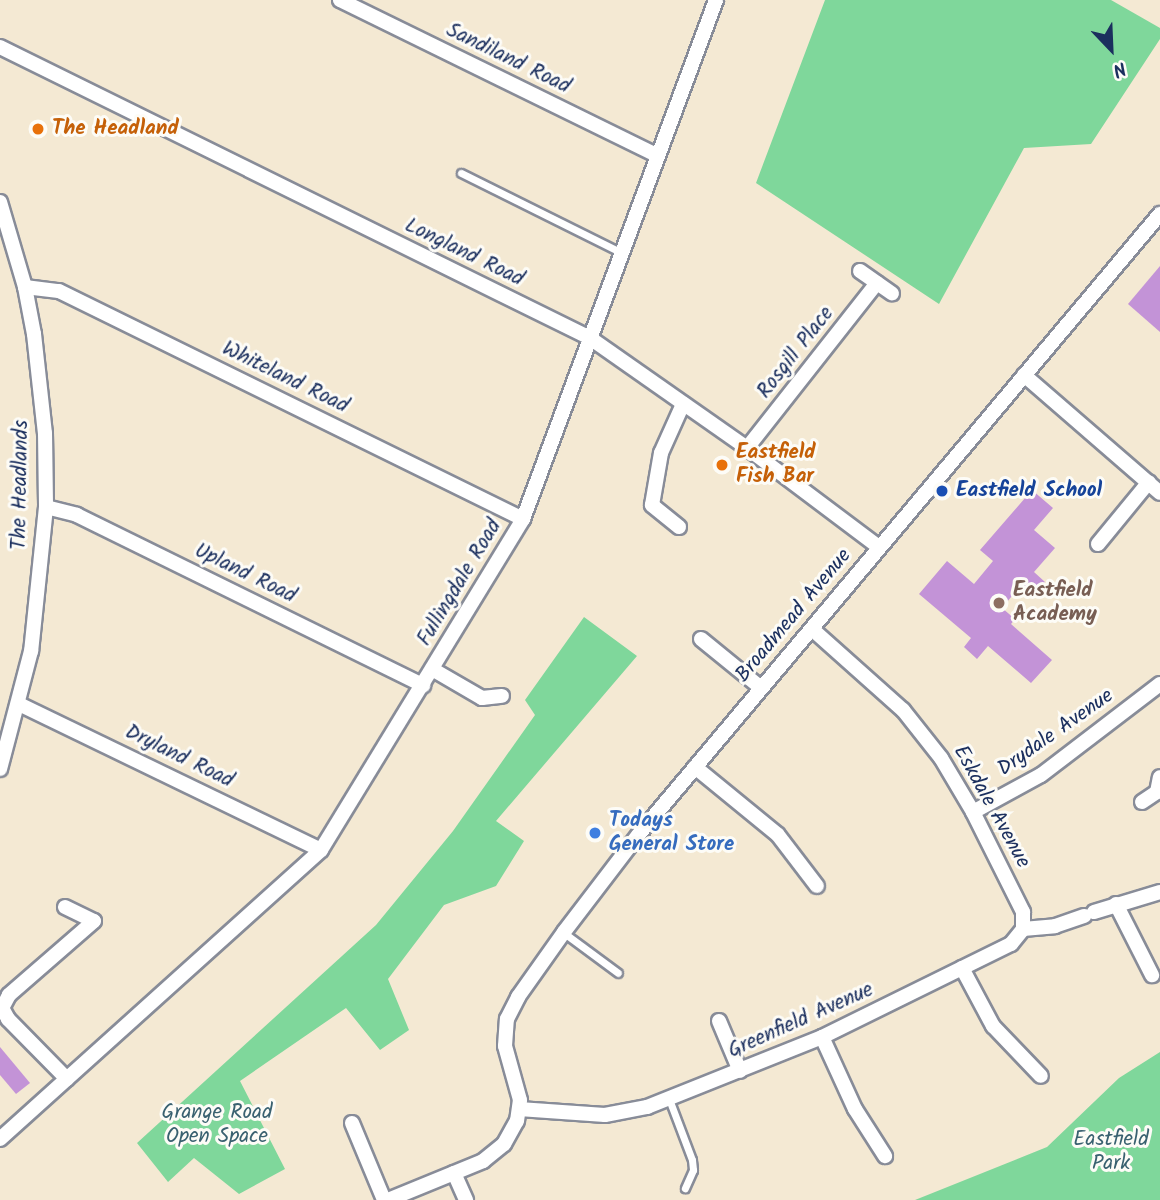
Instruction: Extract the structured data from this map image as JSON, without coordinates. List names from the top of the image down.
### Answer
{
  "streets": {
    "street": [
      "Sandiland Road",
      "Longland Road",
      "Rosgill Place",
      "Whiteland Road",
      "The Headlands",
      "Upland Road",
      "Fullingdale Road",
      "Broadmead Avenue",
      "Drydale Avenue",
      "Dryland Road",
      "Eskdale Avenue",
      "Greenfield Avenue"
    ]
  },
  "crossings": [
    ["Sandiland Road", "Fullingdale Road"],
    ["Longland Road", "Rosgill Place"],
    ["Longland Road", "Fullingdale Road"],
    ["Longland Road", "Broadmead Avenue"],
    ["Whiteland Road", "The Headlands"],
    ["Whiteland Road", "Fullingdale Road"],
    ["The Headlands", "Upland Road"],
    ["The Headlands", "Dryland Road"],
    ["Upland Road", "Fullingdale Road"],
    ["Fullingdale Road", "Dryland Road"],
    ["Broadmead Avenue", "Eskdale Avenue"],
    ["Broadmead Avenue", "Greenfield Avenue"],
    ["Drydale Avenue", "Eskdale Avenue"],
    ["Eskdale Avenue", "Greenfield Avenue"]
  ],
  "parks": ["Grange Road Open Space", "Eastfield Park"],
  "places": [
    "The Headland",
    "Eastfield Fish Bar",
    "Eastfield School",
    "Eastfield Academy",
    "Todays General Store"
  ],
  "north": "bottom right"
}
